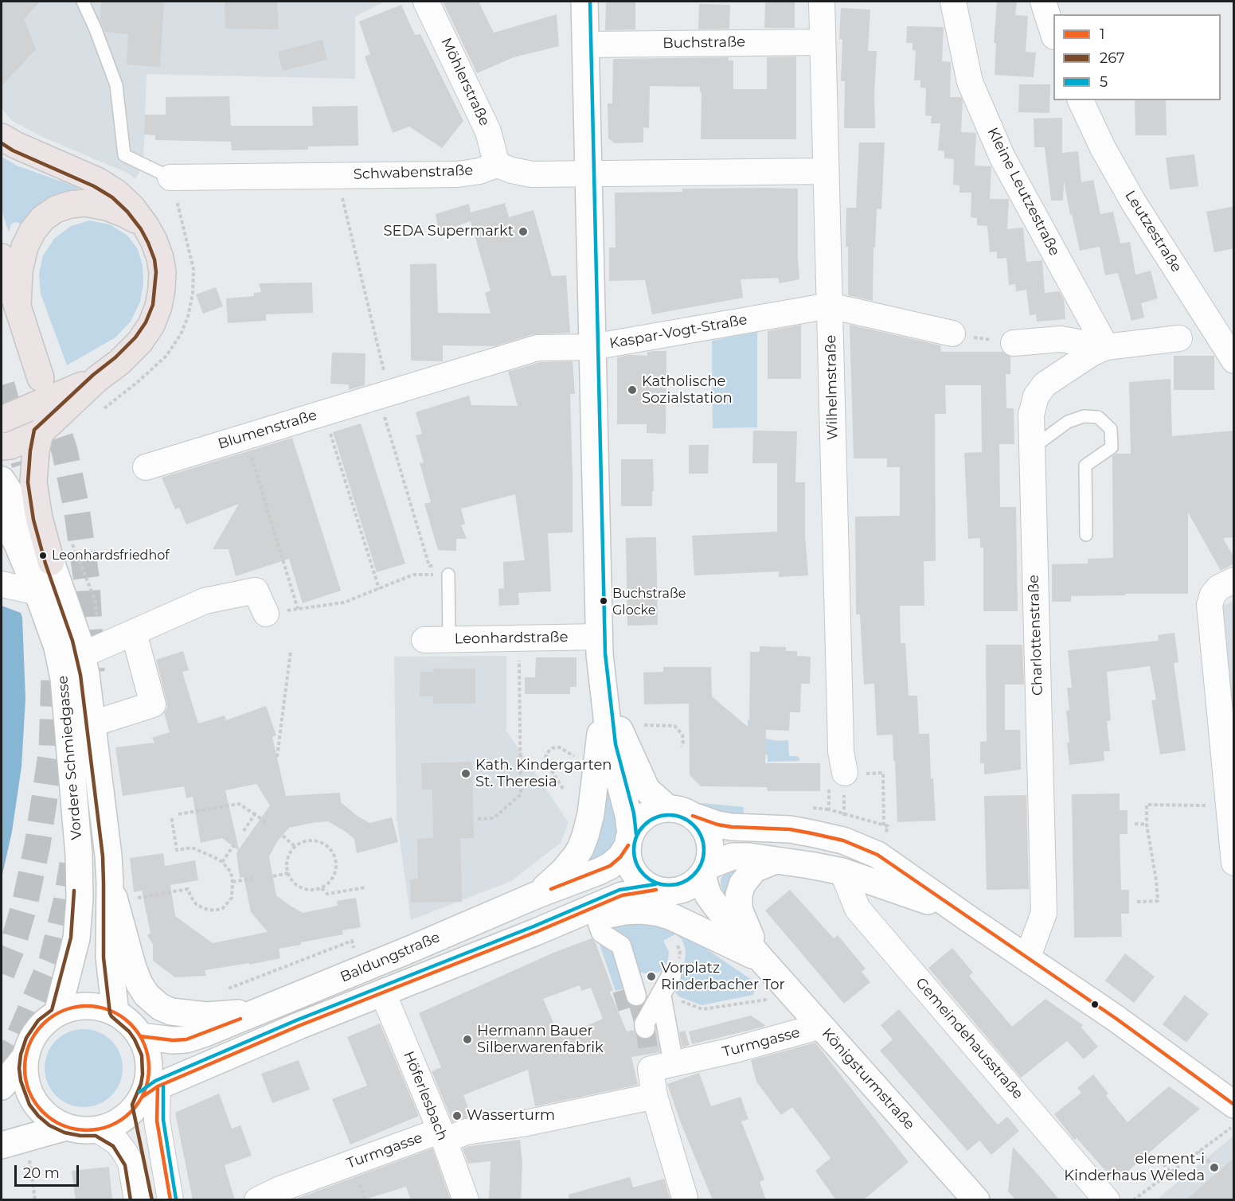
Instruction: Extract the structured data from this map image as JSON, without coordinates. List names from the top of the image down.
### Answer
{
  "streets": {
    "street": [
      "Buchstraße",
      "Möhlerstraße",
      "Schwabenstraße",
      "Kleine Leutzestraße",
      "Leutzestraße",
      "Kaspar-Vogt-Straße",
      "Wilhelmstraße",
      "Blumenstraße",
      "Charlottenstraße",
      "Leonhardstraße",
      "Vordere Schmiedgasse",
      "Baldungstraße",
      "Gemeindehausstraße",
      "Turmgasse",
      "Königsturmstraße",
      "Höferlesbach"
    ]
  },
  "crossings": [
    ["Buchstraße", "Wilhelmstraße"],
    ["Möhlerstraße", "Schwabenstraße"],
    ["Kleine Leutzestraße", "Charlottenstraße"],
    ["Kaspar-Vogt-Straße", "Wilhelmstraße"],
    ["Kaspar-Vogt-Straße", "Blumenstraße"],
    ["Vordere Schmiedgasse", "Baldungstraße"],
    ["Baldungstraße", "Königsturmstraße"],
    ["Baldungstraße", "Höferlesbach"],
    ["Turmgasse", "Königsturmstraße"],
    ["Turmgasse", "Höferlesbach"]
  ],
  "places": [
    "SEDA Supermarkt",
    "Katholische Sozialstation",
    "Leonhardsfriedhof",
    "Buchstraße Glocke",
    "Kath. Kindergarten St. Theresia",
    "Vorplatz Rinderbacher Tor",
    "Hermann Bauer Silberwarenfabrik",
    "Wasserturm",
    "element-i Kinderhaus Weleda"
  ],
  "lines": ["transit line 5", "transit line 267", "transit line 1"],
  "legend": ["1", "267", "5"],
  "scale_bar": "20 m"
}
